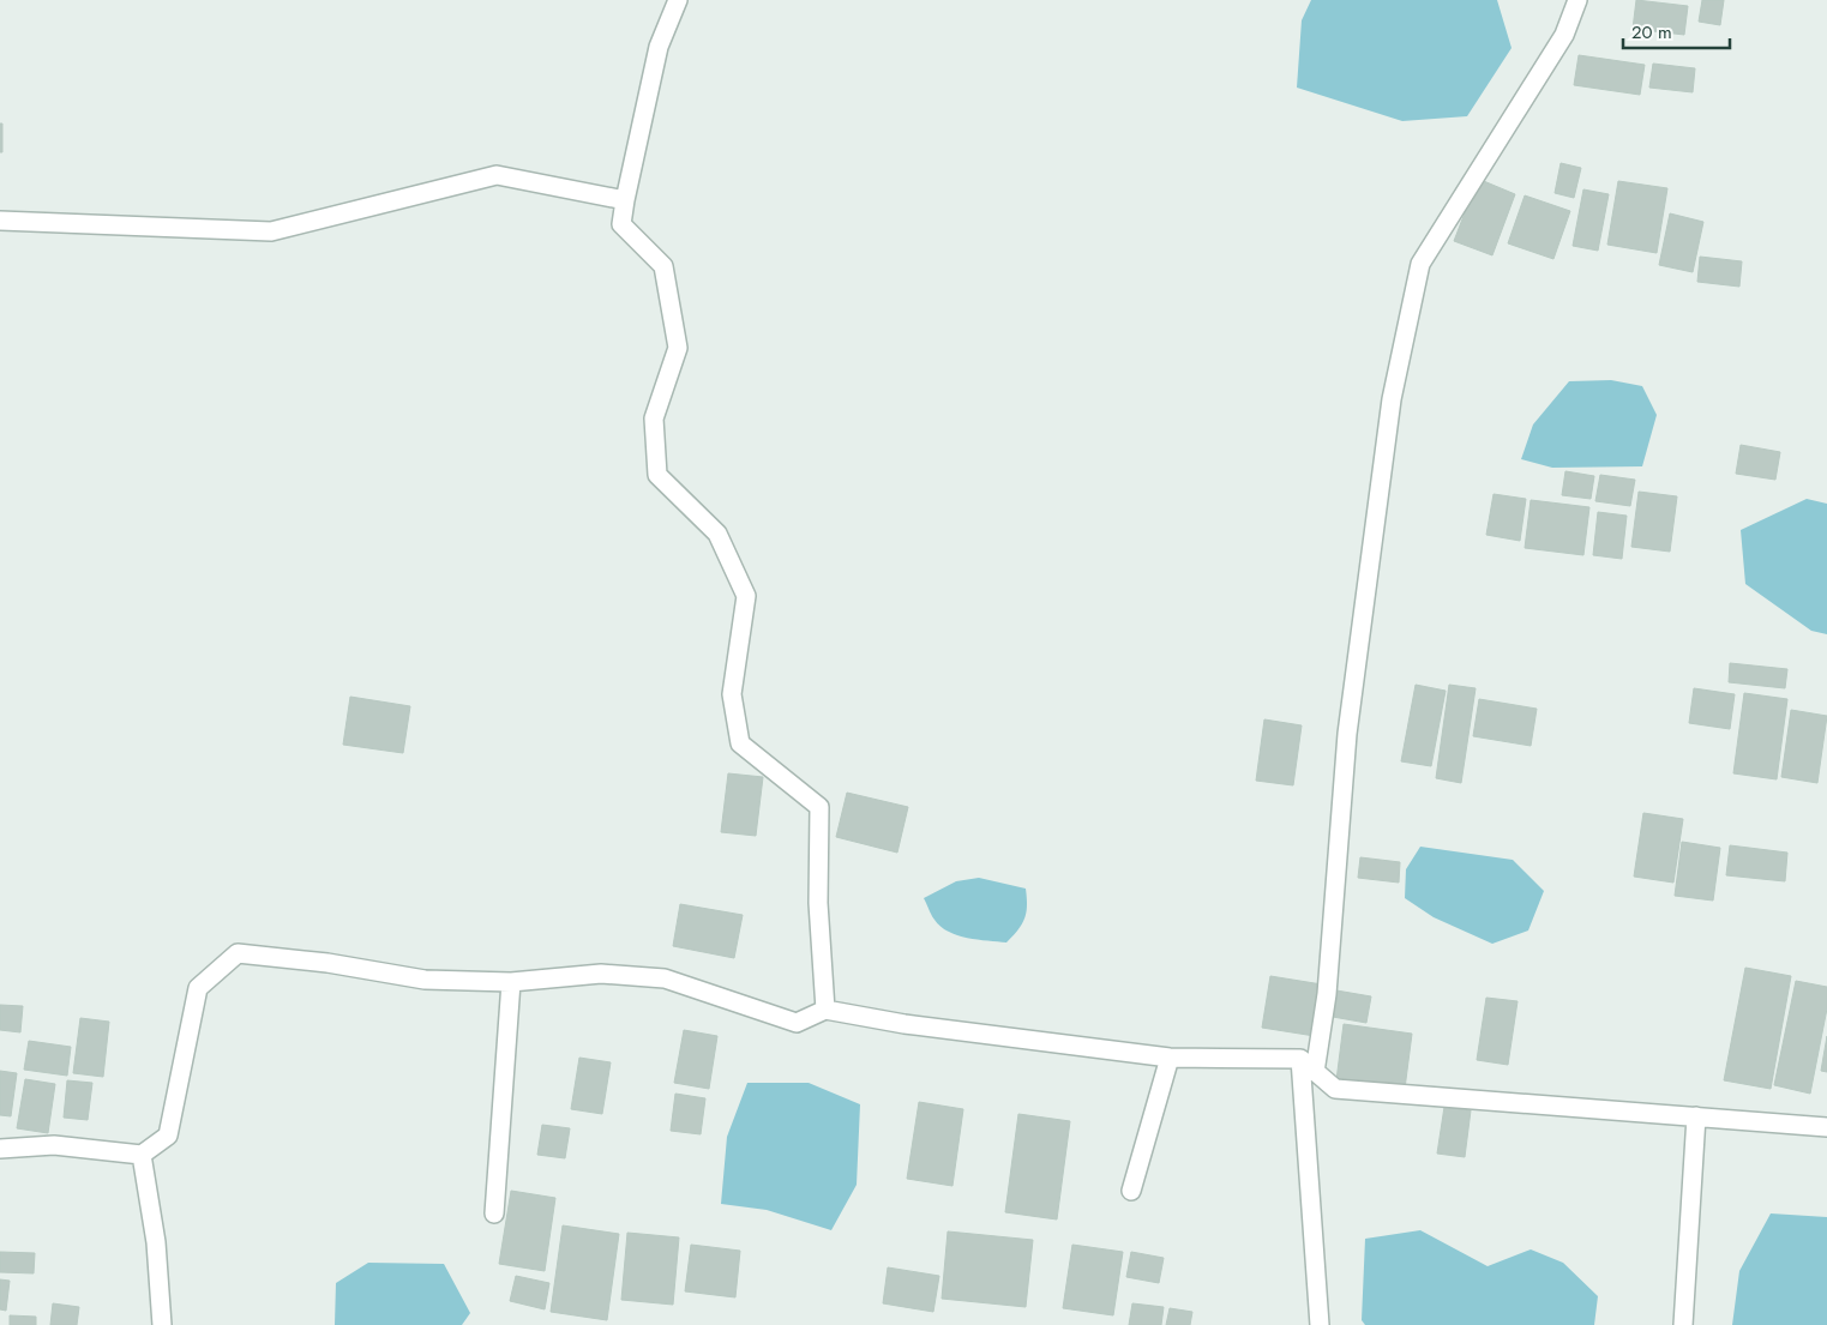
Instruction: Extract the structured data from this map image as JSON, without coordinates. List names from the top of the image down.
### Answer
{
  "scale_bar": "20 m"
}
